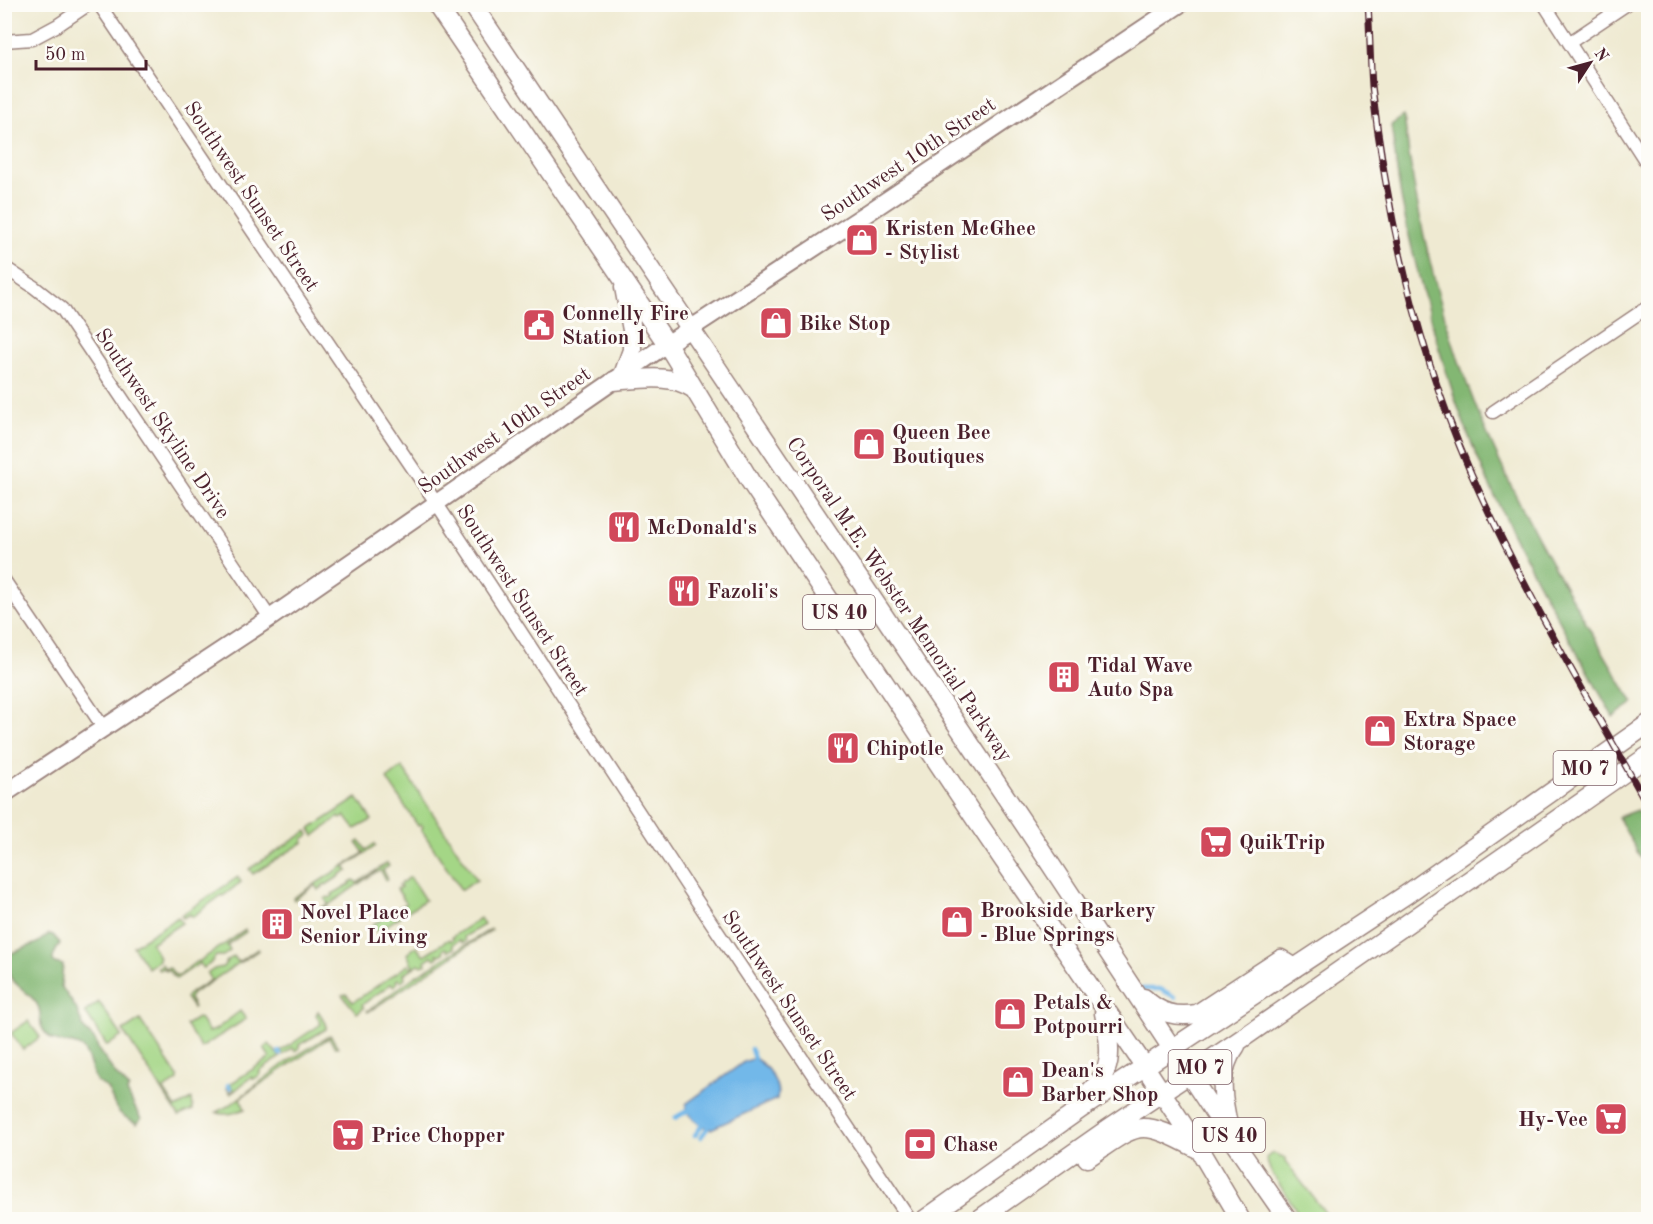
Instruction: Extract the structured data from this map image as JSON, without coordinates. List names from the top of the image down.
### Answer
{
  "streets": {
    "main road": ["Corporal M.E. Webster Memorial Parkway", "US 40", "MO 7"],
    "street": ["Southwest 10th Street", "Southwest Sunset Street", "Southwest Skyline Drive"]
  },
  "crossings": [
    ["Southwest 10th Street", "Southwest Sunset Street"],
    ["Southwest 10th Street", "Southwest Skyline Drive"],
    ["Southwest 10th Street", "Corporal M.E. Webster Memorial Parkway"],
    ["Southwest 10th Street", "US 40"],
    ["Corporal M.E. Webster Memorial Parkway", "MO 7"],
    ["US 40", "MO 7"]
  ],
  "places": {
    "shop": [
      "Kristen McGhee - Stylist",
      "Bike Stop",
      "Queen Bee Boutiques",
      "Extra Space Storage",
      "Brookside Barkery - Blue Springs",
      "Petals & Potpourri",
      "Dean's Barber Shop"
    ],
    "public building": ["Connelly Fire Station 1"],
    "restaurant": ["McDonald's", "Fazoli's", "Chipotle"],
    "building": ["Tidal Wave Auto Spa", "Novel Place Senior Living"],
    "supermarket": ["QuikTrip", "Hy-Vee", "Price Chopper"],
    "bank": ["Chase"]
  },
  "scale_bar": "50 m",
  "north": "top right"
}
